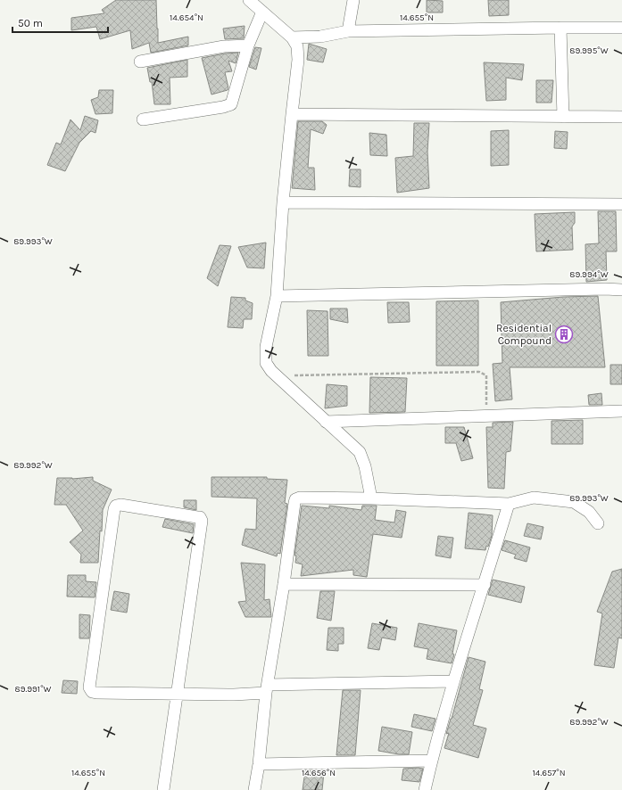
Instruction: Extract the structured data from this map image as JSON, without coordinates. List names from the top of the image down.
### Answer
{
  "places": {
    "building": ["Residential Compound"]
  },
  "scale_bar": "50 m",
  "coordinates": [
    "14.654°N",
    "14.655°N",
    "89.995°W",
    "89.993°W",
    "89.994°W",
    "89.992°W",
    "89.991°W",
    "14.656°N",
    "14.657°N"
  ]
}
